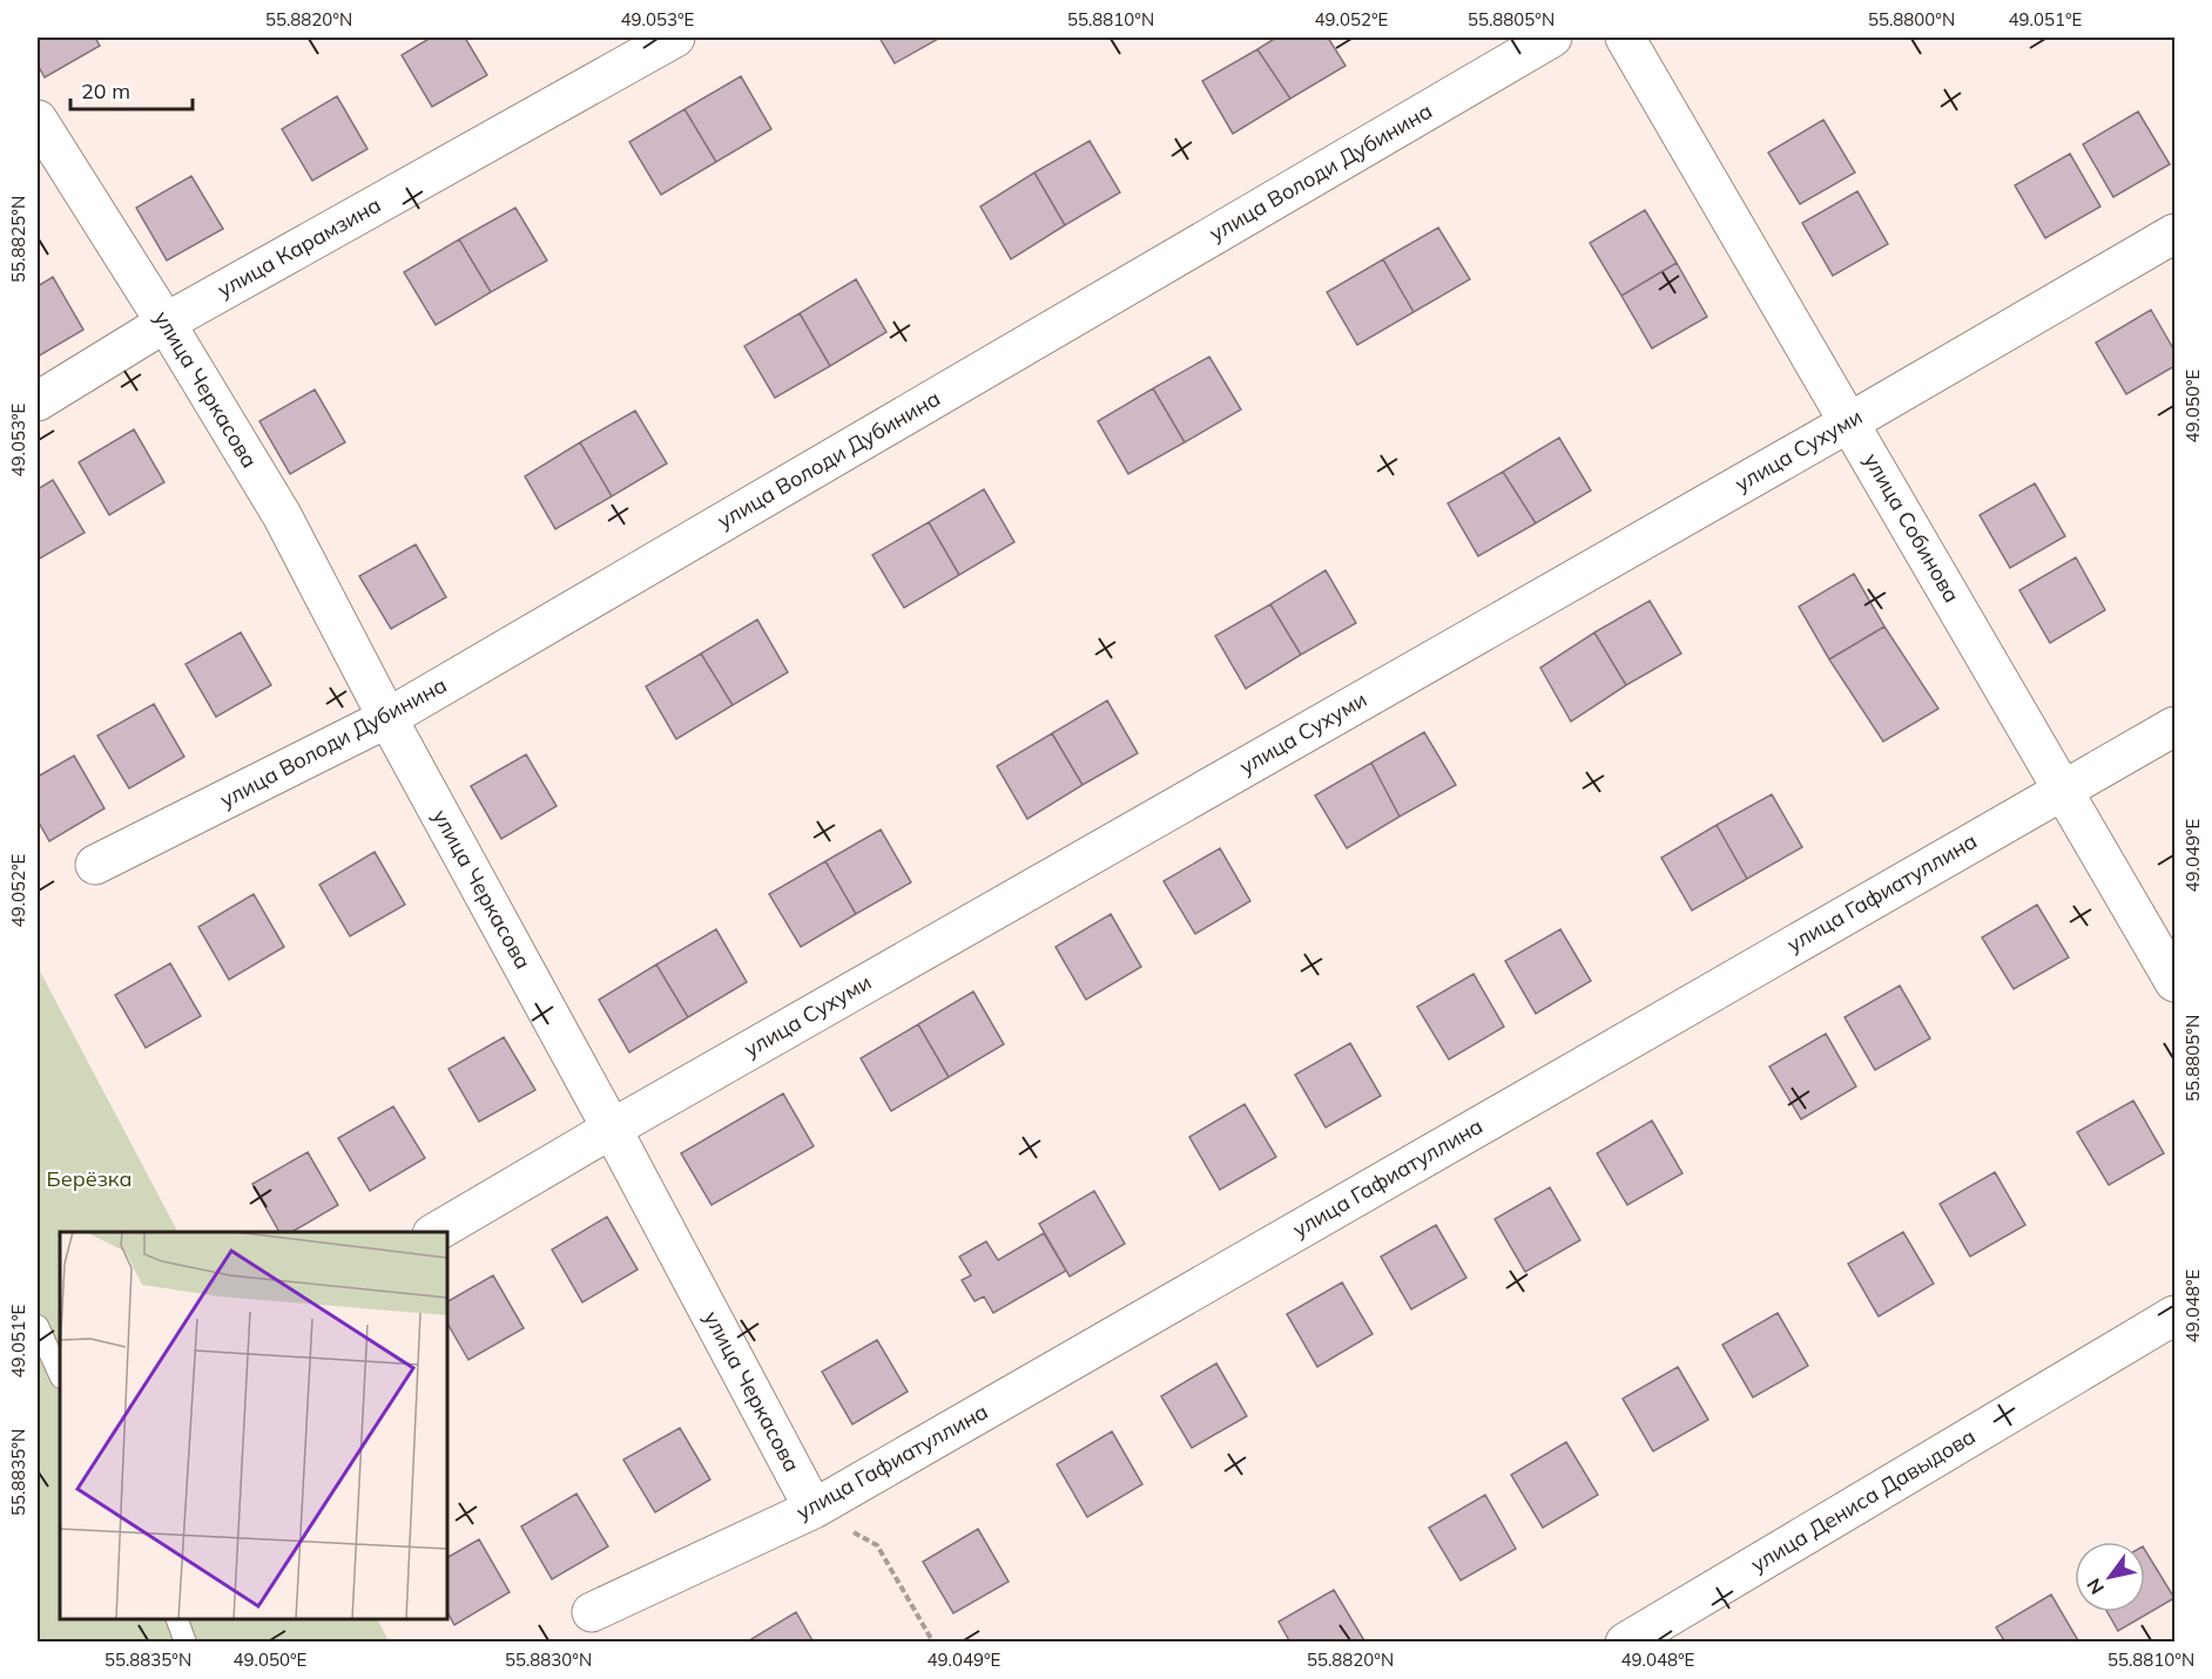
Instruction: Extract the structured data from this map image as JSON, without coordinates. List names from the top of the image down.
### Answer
{
  "streets": {
    "street": [
      "улица Володи Дубинина",
      "улица Карамзина",
      "улица Черкасова",
      "улица Сухуми",
      "улица Собинова",
      "улица Гафиатуллина",
      "улица Дениса Давыдова"
    ]
  },
  "crossings": [
    ["улица Володи Дубинина", "улица Черкасова"],
    ["улица Карамзина", "улица Черкасова"],
    ["улица Черкасова", "улица Сухуми"],
    ["улица Черкасова", "улица Гафиатуллина"],
    ["улица Сухуми", "улица Собинова"],
    ["улица Собинова", "улица Гафиатуллина"]
  ],
  "parks": ["Берёзка"],
  "scale_bar": "20 m",
  "north": "bottom left",
  "coordinates": [
    "55.8820°N",
    "49.053°E",
    "55.8810°N",
    "49.052°E",
    "55.8805°N",
    "55.8800°N",
    "49.051°E",
    "55.8825°N",
    "49.050°E",
    "49.049°E",
    "49.048°E",
    "55.8835°N",
    "55.8830°N"
  ]
}
